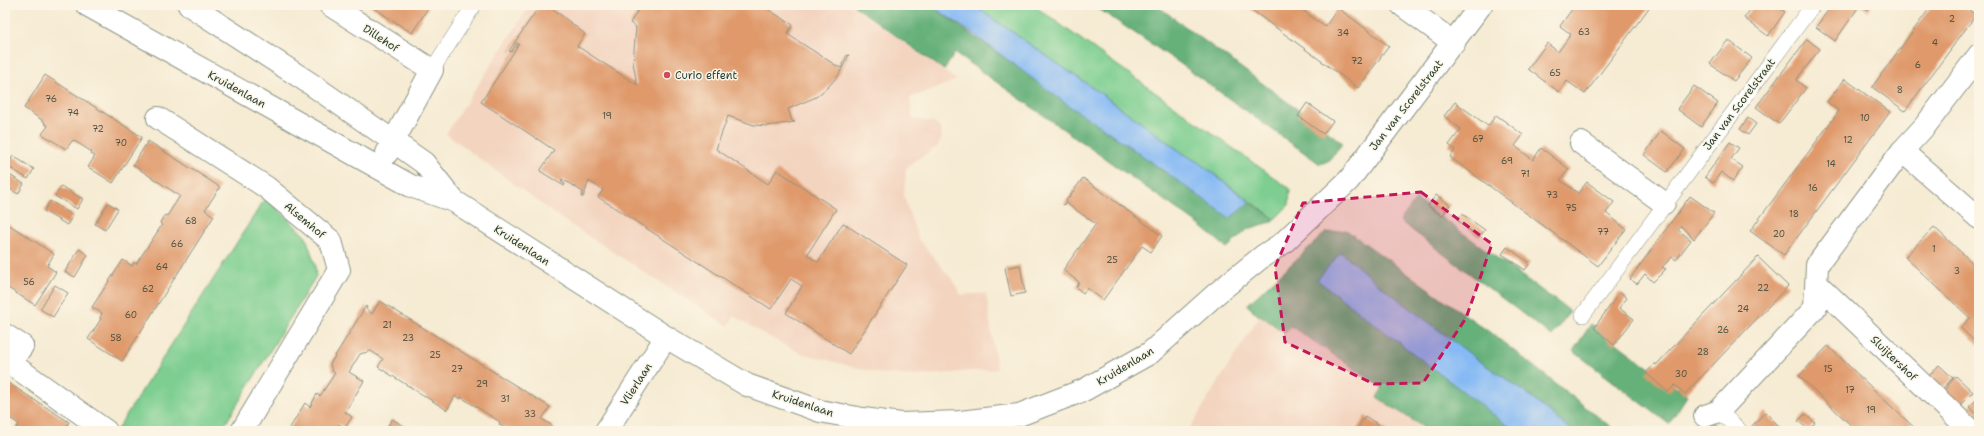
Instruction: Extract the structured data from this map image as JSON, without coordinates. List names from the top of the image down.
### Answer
{
  "streets": {
    "street": [
      "Dillehof",
      "Kruidenlaan",
      "Jan van Scorelstraat",
      "Alsemhof",
      "Sluijtershof",
      "Vlierlaan"
    ]
  },
  "crossings": [
    ["Kruidenlaan", "Jan van Scorelstraat"],
    ["Kruidenlaan", "Vlierlaan"]
  ],
  "places": ["Curio effent"],
  "house_numbers": [
    "2",
    "63",
    "34",
    "4",
    "72",
    "6",
    "65",
    "8",
    "76",
    "74",
    "19",
    "10",
    "72",
    "67",
    "12",
    "70",
    "69",
    "14",
    "71",
    "16",
    "73",
    "75",
    "18",
    "68",
    "77",
    "20",
    "66",
    "1",
    "25",
    "64",
    "3",
    "56",
    "22",
    "62",
    "24",
    "60",
    "21",
    "26",
    "58",
    "23",
    "28",
    "25",
    "27",
    "15",
    "30",
    "29",
    "17",
    "31",
    "19",
    "33"
  ]
}
